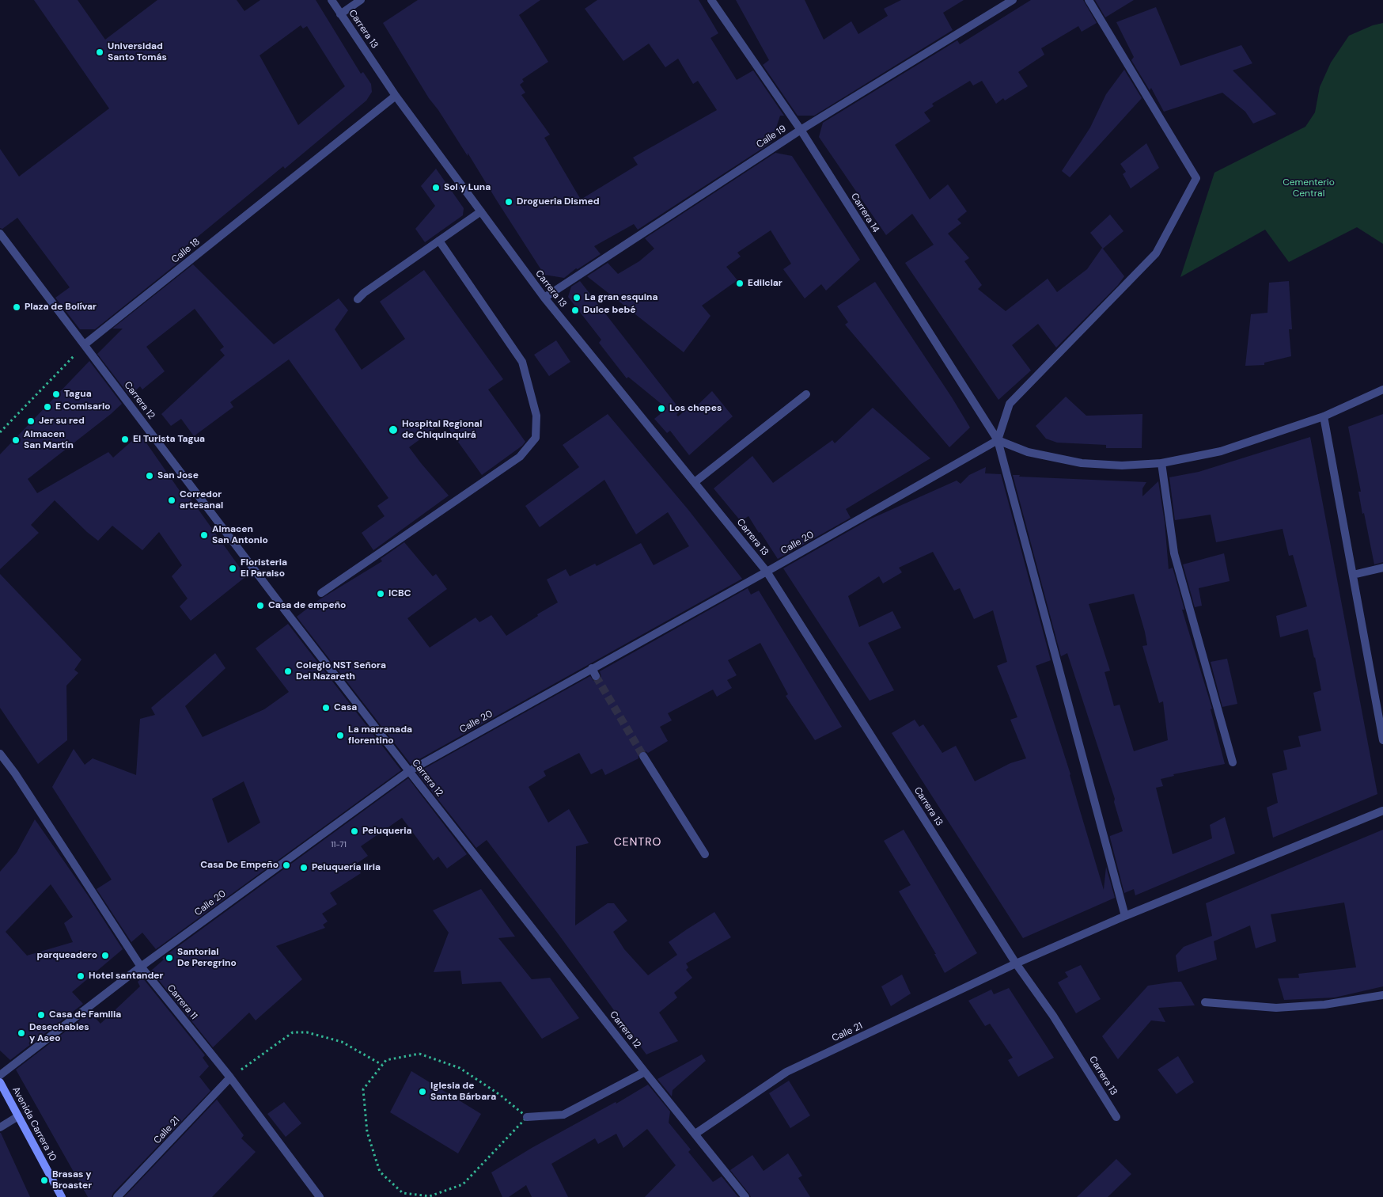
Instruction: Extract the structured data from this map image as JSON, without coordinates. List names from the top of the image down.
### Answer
{
  "streets": {
    "main road": ["Avenida Carrera 10"],
    "street": [
      "Carrera 13",
      "Calle 19",
      "Carrera 14",
      "Calle 18",
      "Carrera 12",
      "Calle 20",
      "Carrera 11",
      "Calle 21"
    ]
  },
  "crossings": [
    ["Carrera 13", "Calle 19"],
    ["Carrera 13", "Calle 18"],
    ["Carrera 13", "Calle 20"],
    ["Carrera 13", "Calle 21"],
    ["Calle 19", "Carrera 14"],
    ["Carrera 14", "Calle 20"],
    ["Carrera 14", "Calle 21"],
    ["Calle 18", "Carrera 12"],
    ["Carrera 12", "Calle 20"],
    ["Carrera 12", "Calle 21"],
    ["Calle 20", "Carrera 11"],
    ["Carrera 11", "Calle 21"]
  ],
  "districts": ["CENTRO"],
  "parks": ["Cementerio Central"],
  "places": [
    "Universidad Santo Tomás",
    "Sol y Luna",
    "Drogueria Dismed",
    "Edilclar",
    "La gran esquina",
    "Plaza de Bolívar",
    "Dulce bebé",
    "Tagua",
    "E Comisario",
    "Los chepes",
    "Jer su red",
    "Hospital Regional de Chiquinquirá",
    "El Turista Tagua",
    "Almacen San Martín",
    "San Jose",
    "Corredor artesanal",
    "Almacen San Antonio",
    "Floristeria El Paraiso",
    "ICBC",
    "Casa de empeño",
    "Colegio NST Señora Del Nazareth",
    "Casa",
    "La marranada florentino",
    "Peluqueria",
    "Casa De Empeño",
    "Peluquería liria",
    "parqueadero",
    "Santorial De Peregrino",
    "Hotel santander",
    "Casa de Familia",
    "Desechables y Aseo",
    "Iglesia de Santa Bárbara",
    "Brasas y Broaster"
  ],
  "house_numbers": ["11-71"]
}
